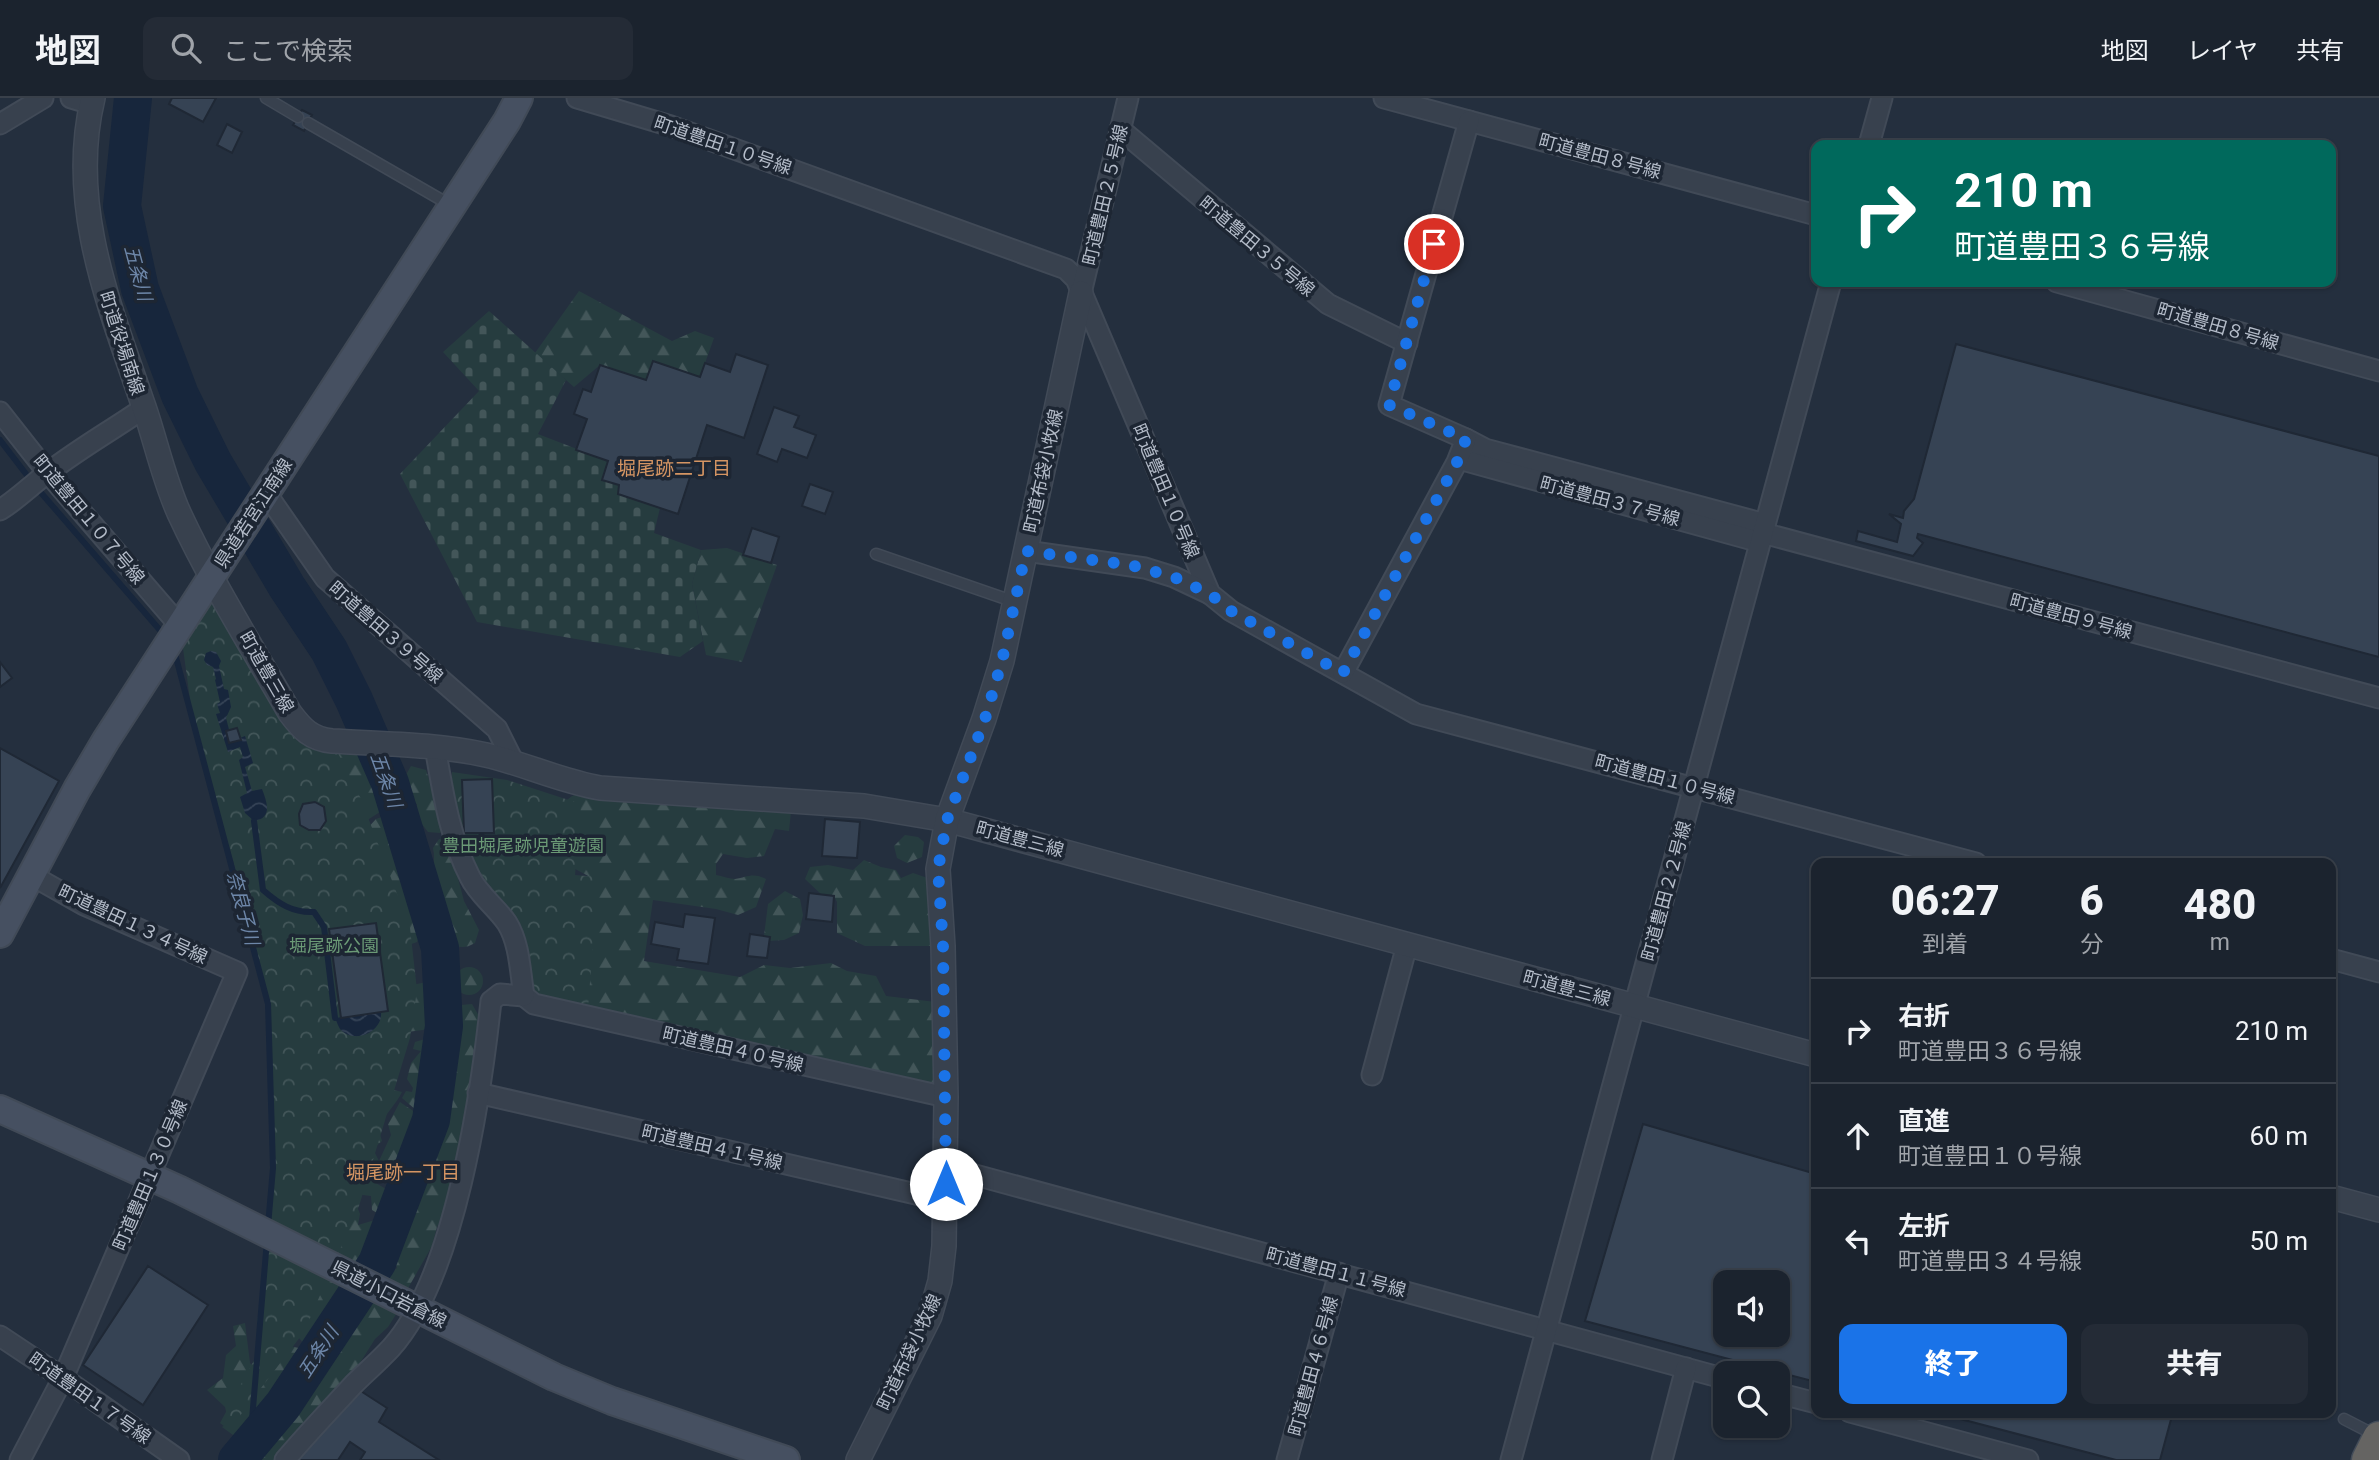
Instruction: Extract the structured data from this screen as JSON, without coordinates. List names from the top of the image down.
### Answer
{
  "streets": {
    "main road": ["県道若宮江南線", "県道小口岩倉線"],
    "street": [
      "町道豊田１０号線",
      "町道豊田８号線",
      "町道豊田２５号線",
      "町道豊田３５号線",
      "町道役場南線",
      "町道布袋小牧線",
      "町道豊田３７号線",
      "町道豊田１０７号線",
      "町道豊田９号線",
      "町道豊田３９号線",
      "町道豊三線",
      "町道豊田２２号線",
      "町道豊田１３４号線",
      "町道豊田４０号線",
      "町道豊田４１号線",
      "町道豊田１３０号線",
      "町道豊田１１号線",
      "町道豊田４６号線",
      "町道豊田１７号線"
    ]
  },
  "crossings": [
    ["町道豊田１０号線", "町道豊田２５号線"],
    ["町道豊田１０号線", "町道布袋小牧線"],
    ["町道豊田１０号線", "町道豊田２２号線"],
    ["町道豊田２５号線", "町道豊田３５号線"],
    ["町道豊田２５号線", "町道布袋小牧線"],
    ["町道豊田３５号線", "町道豊田９号線"],
    ["町道役場南線", "県道若宮江南線"],
    ["町道役場南線", "町道豊三線"],
    ["町道布袋小牧線", "町道豊三線"],
    ["町道布袋小牧線", "町道豊田４０号線"],
    ["町道布袋小牧線", "町道豊田４１号線"],
    ["町道布袋小牧線", "町道豊田１１号線"],
    ["町道豊田３７号線", "町道豊田９号線"],
    ["町道豊田３７号線", "町道豊田２２号線"],
    ["県道若宮江南線", "町道豊田１０７号線"],
    ["県道若宮江南線", "町道豊田３９号線"],
    ["県道若宮江南線", "町道豊三線"],
    ["県道若宮江南線", "町道豊田１３４号線"],
    ["町道豊田９号線", "町道豊田２２号線"],
    ["町道豊田３９号線", "町道豊三線"],
    ["町道豊三線", "町道豊田２２号線"],
    ["町道豊田２２号線", "町道豊田１１号線"],
    ["町道豊田１３４号線", "町道豊田１３０号線"],
    ["町道豊田１３０号線", "県道小口岩倉線"],
    ["町道豊田１３０号線", "町道豊田１７号線"],
    ["町道豊田１１号線", "町道豊田４６号線"]
  ],
  "districts": ["堀尾跡二丁目", "堀尾跡一丁目"],
  "water": ["五条川", "奈良子川"],
  "parks": ["豊田堀尾跡児童遊園", "堀尾跡公園"],
  "page": {
    "header": "地図",
    "search": "ここで検索",
    "nav": ["地図", "レイヤ", "共有"],
    "turn": ["210 m", "町道豊田３６号線"],
    "eta": [
      "06:27",
      "到着",
      "6",
      "分",
      "480",
      "m"
    ],
    "list": [
      {
        "name": "右折",
        "note": "町道豊田３６号線",
        "value": "210 m"
      },
      {
        "name": "直進",
        "note": "町道豊田１０号線",
        "value": "60 m"
      },
      {
        "name": "左折",
        "note": "町道豊田３４号線",
        "value": "50 m"
      }
    ],
    "buttons": ["終了", "共有"]
  }
}
